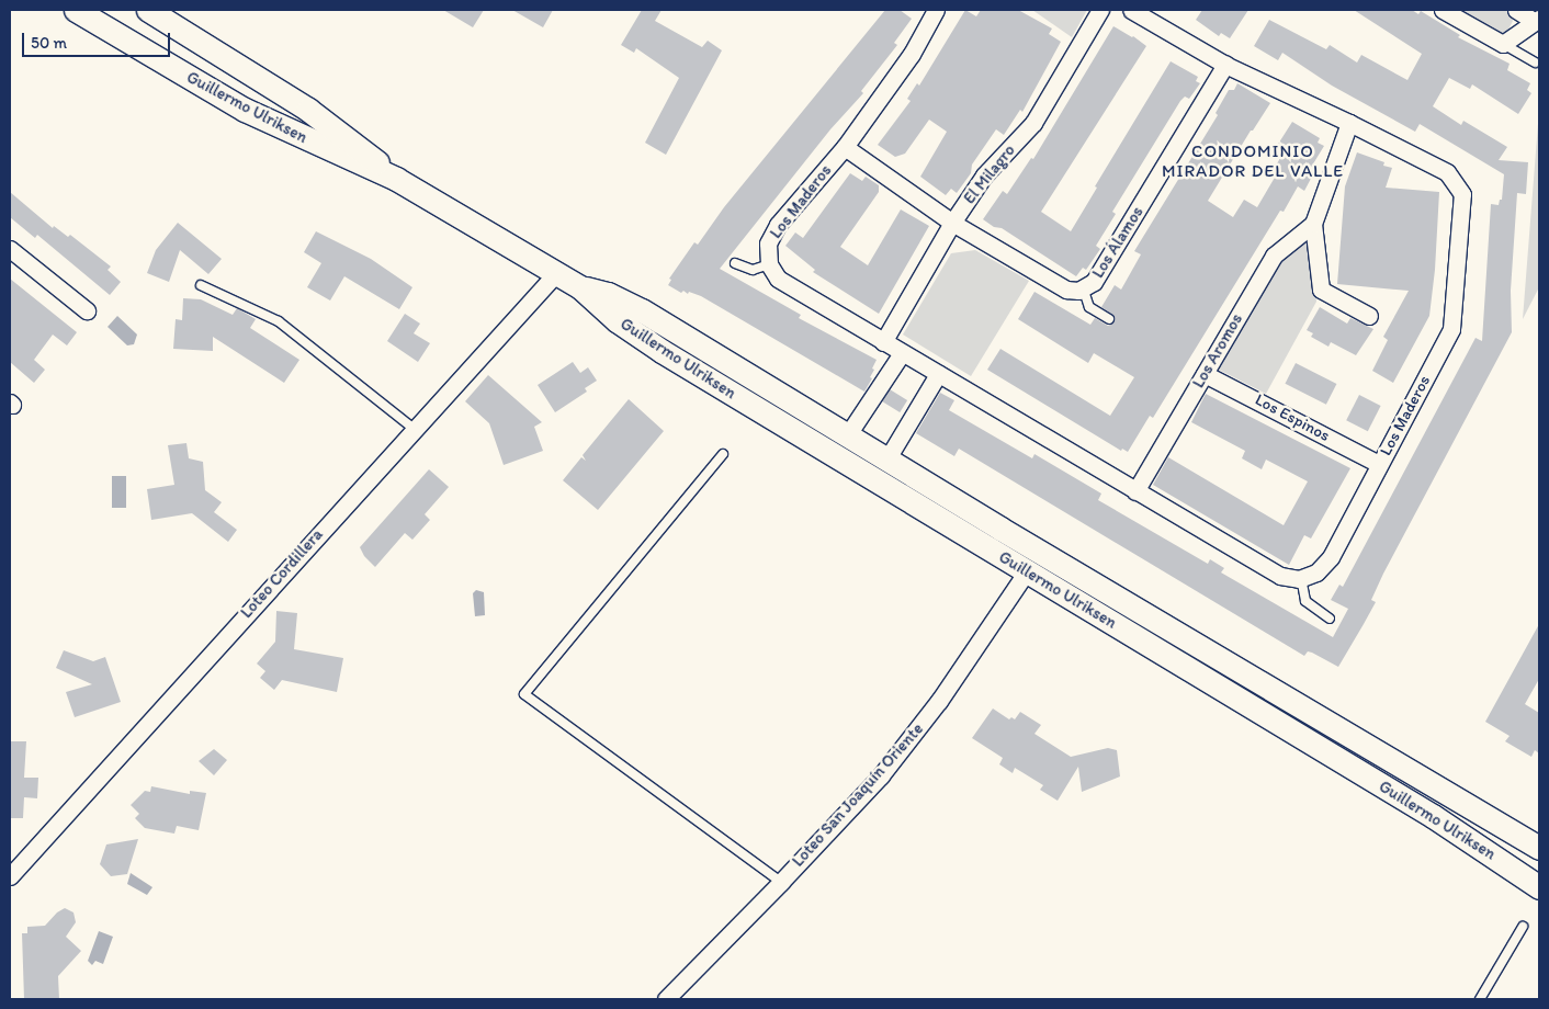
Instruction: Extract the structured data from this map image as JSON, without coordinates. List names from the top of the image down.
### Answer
{
  "streets": {
    "main road": ["Guillermo Ulriksen"],
    "street": [
      "El Milagro",
      "Los Maderos",
      "Los Álamos",
      "Los Aromos",
      "Los Espinos",
      "Loteo Cordillera",
      "Loteo San Joaquín Oriente"
    ]
  },
  "crossings": [
    ["Guillermo Ulriksen", "Loteo Cordillera"],
    ["Guillermo Ulriksen", "Loteo San Joaquín Oriente"],
    ["El Milagro", "Los Maderos"],
    ["El Milagro", "Los Álamos"],
    ["Los Maderos", "Los Álamos"],
    ["Los Maderos", "Los Aromos"],
    ["Los Maderos", "Los Espinos"],
    ["Los Aromos", "Los Espinos"]
  ],
  "districts": ["CONDOMINIO MIRADOR DEL VALLE"],
  "scale_bar": "50 m"
}
